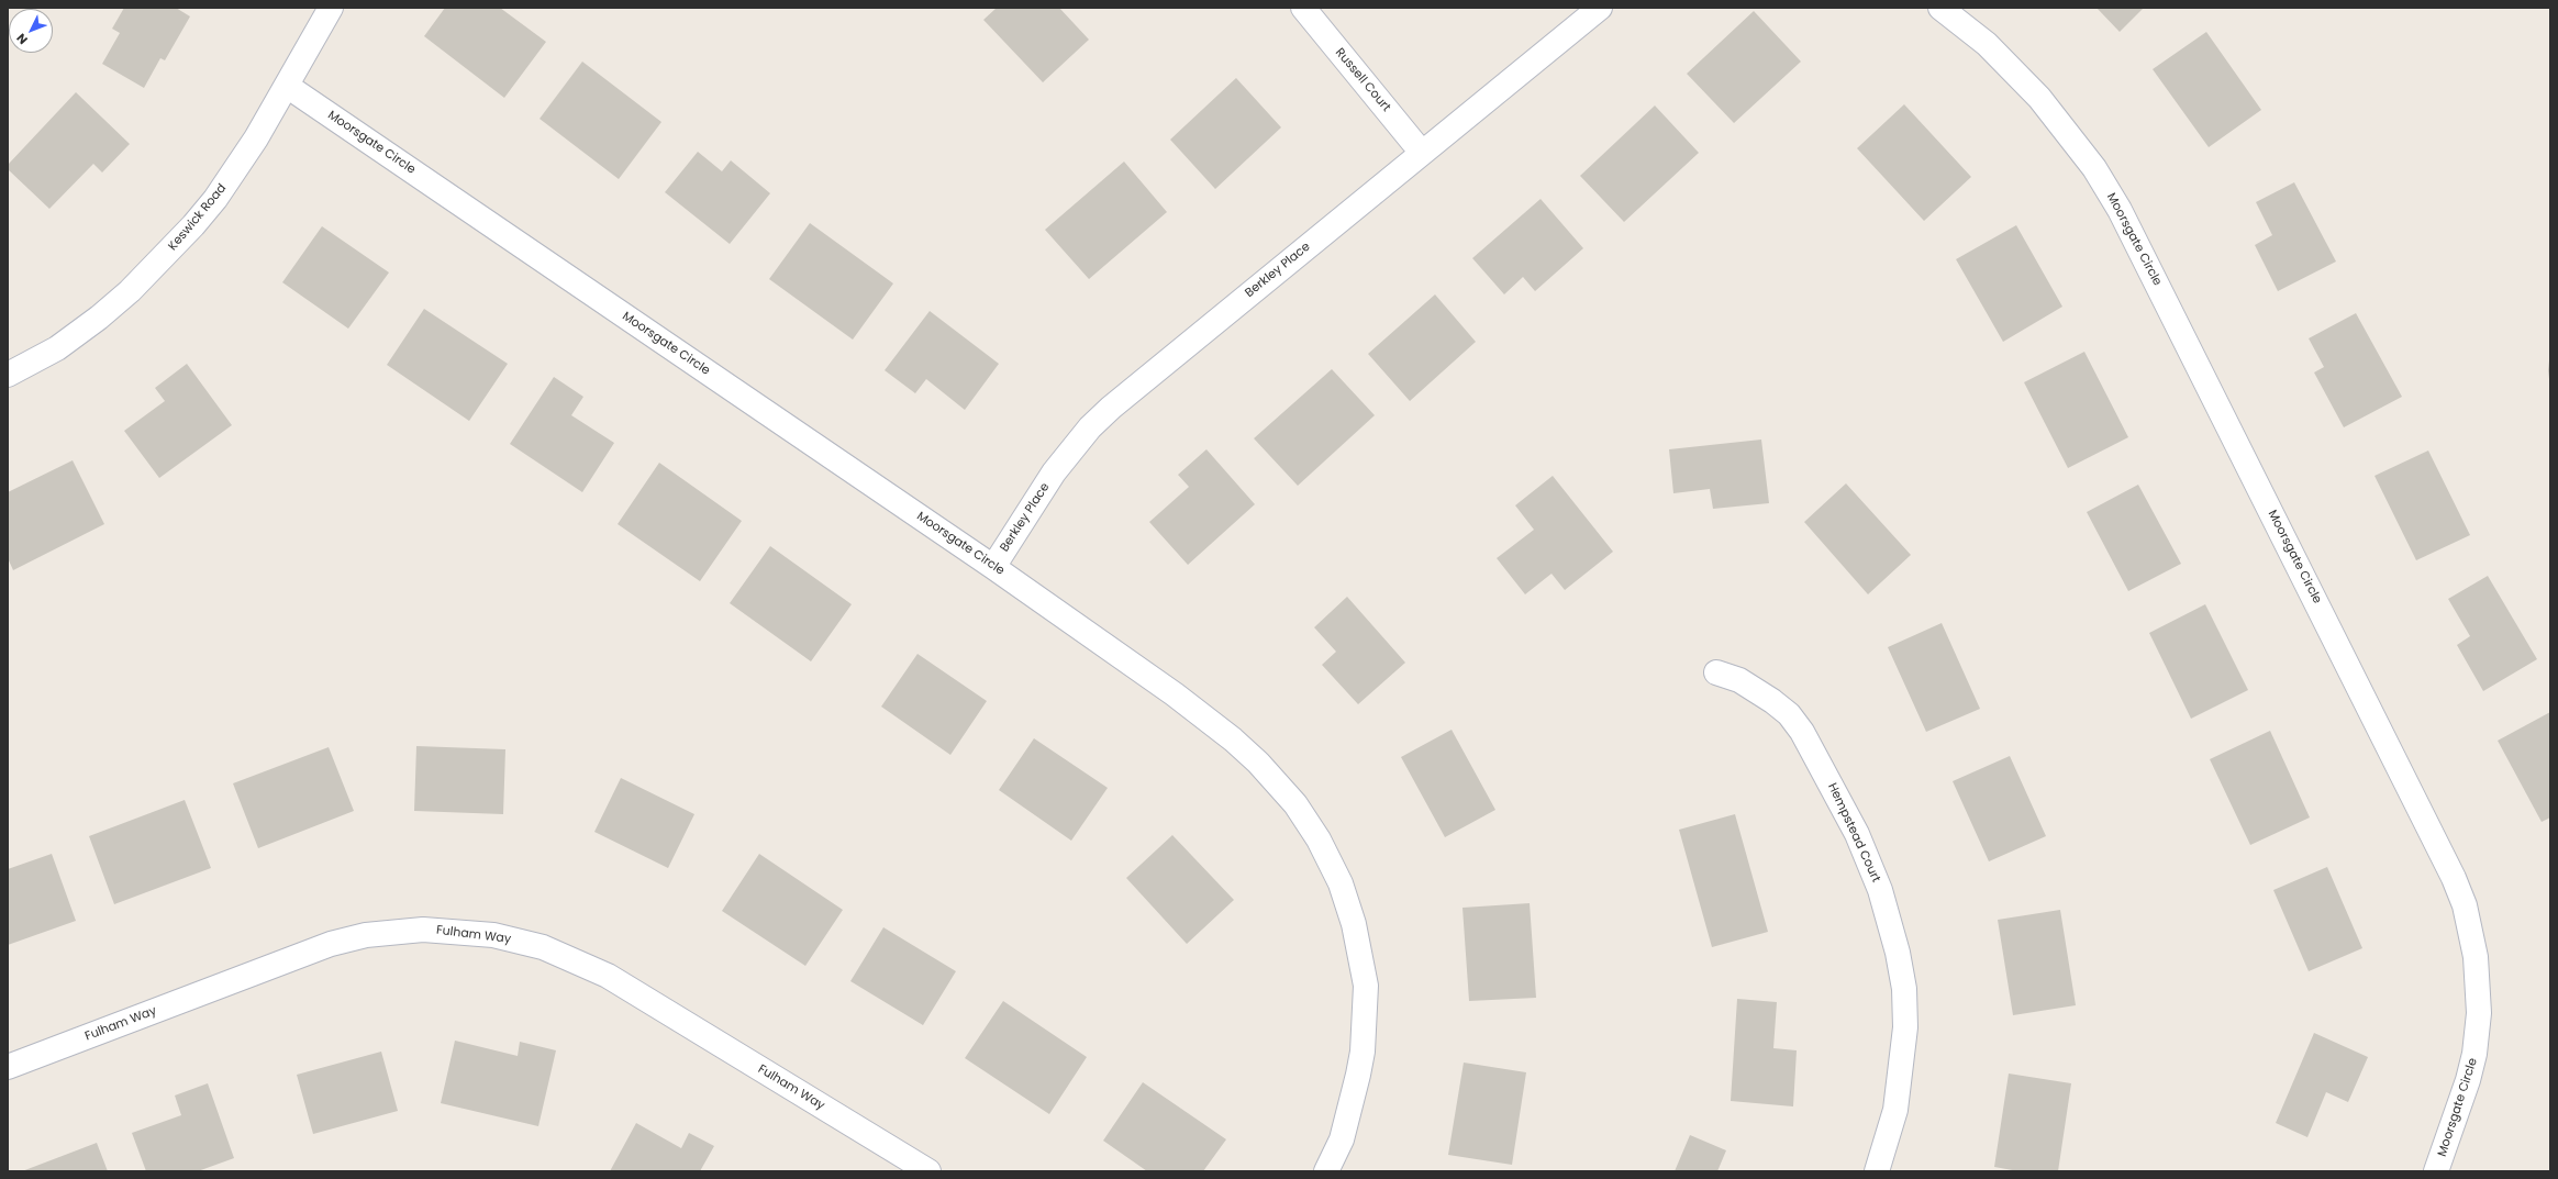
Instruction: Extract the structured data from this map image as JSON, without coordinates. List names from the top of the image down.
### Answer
{
  "streets": {
    "street": [
      "Russell Court",
      "Moorsgate Circle",
      "Keswick Road",
      "Berkley Place",
      "Hempstead Court",
      "Fulham Way"
    ]
  },
  "crossings": [
    ["Russell Court", "Berkley Place"],
    ["Moorsgate Circle", "Keswick Road"],
    ["Moorsgate Circle", "Berkley Place"]
  ],
  "north": "bottom left"
}
